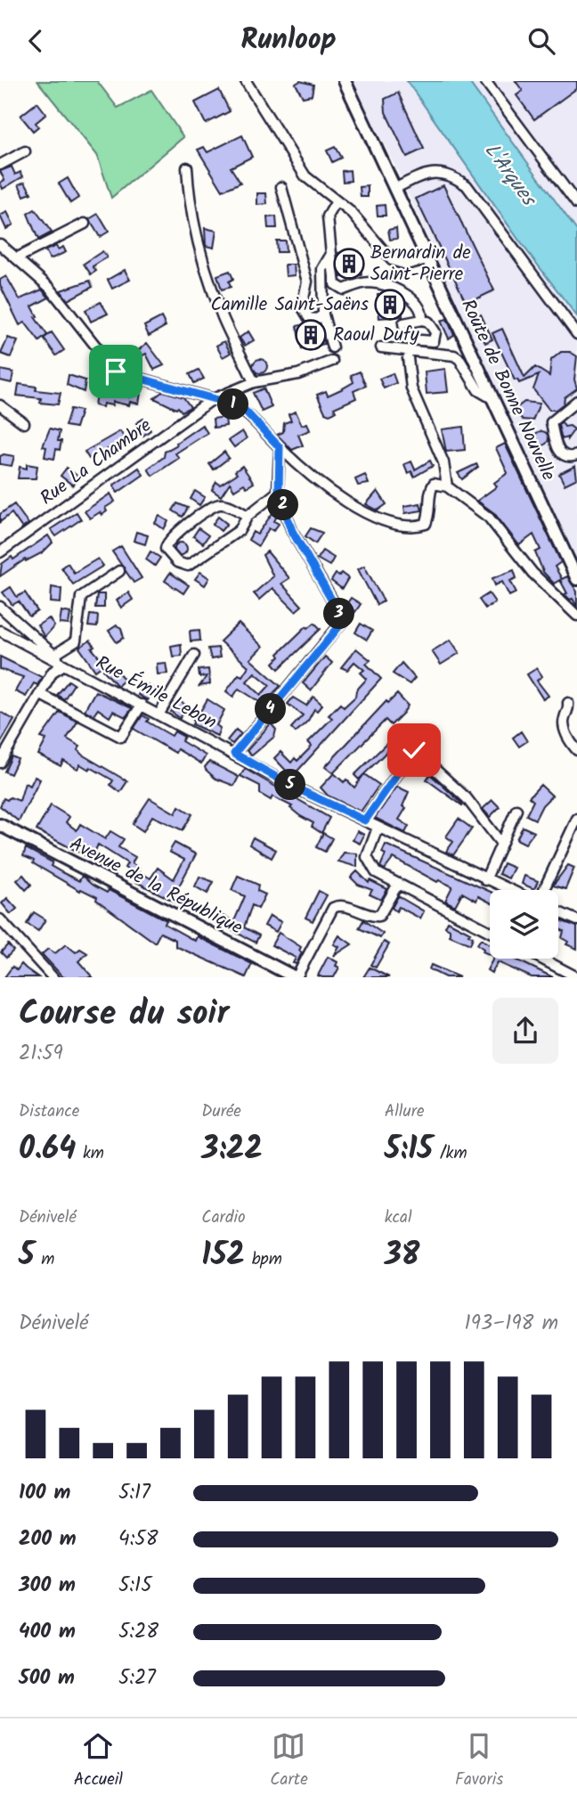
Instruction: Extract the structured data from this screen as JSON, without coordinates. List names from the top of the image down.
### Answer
{
  "streets": {
    "main road": ["Route de Bonne Nouvelle", "Avenue de la République"],
    "street": ["Rue La Chambre", "Rue Émile Lebon"]
  },
  "water": ["L'Arques"],
  "places": {
    "building": ["Bernardin de Saint-Pierre", "Camille Saint-Saëns", "Raoul Dufy"]
  },
  "page": {
    "header": "Runloop",
    "pins": [
      "1",
      "2",
      "3",
      "4",
      "5"
    ],
    "heading": ["Course du soir", "21:59"],
    "stats": [
      ["Distance", "0.64 km"],
      ["Durée", "3:22"],
      ["Allure", "5:15 /km"],
      ["Dénivelé", "5 m"],
      ["Cardio", "152 bpm"],
      ["kcal", "38"]
    ],
    "chart": ["Dénivelé", "193–198 m"],
    "list": [
      {
        "name": "100 m",
        "note": "5:17"
      },
      {
        "name": "200 m",
        "note": "4:58"
      },
      {
        "name": "300 m",
        "note": "5:15"
      },
      {
        "name": "400 m",
        "note": "5:28"
      },
      {
        "name": "500 m",
        "note": "5:27"
      }
    ],
    "tabs": ["Accueil", "Carte", "Favoris"]
  }
}
